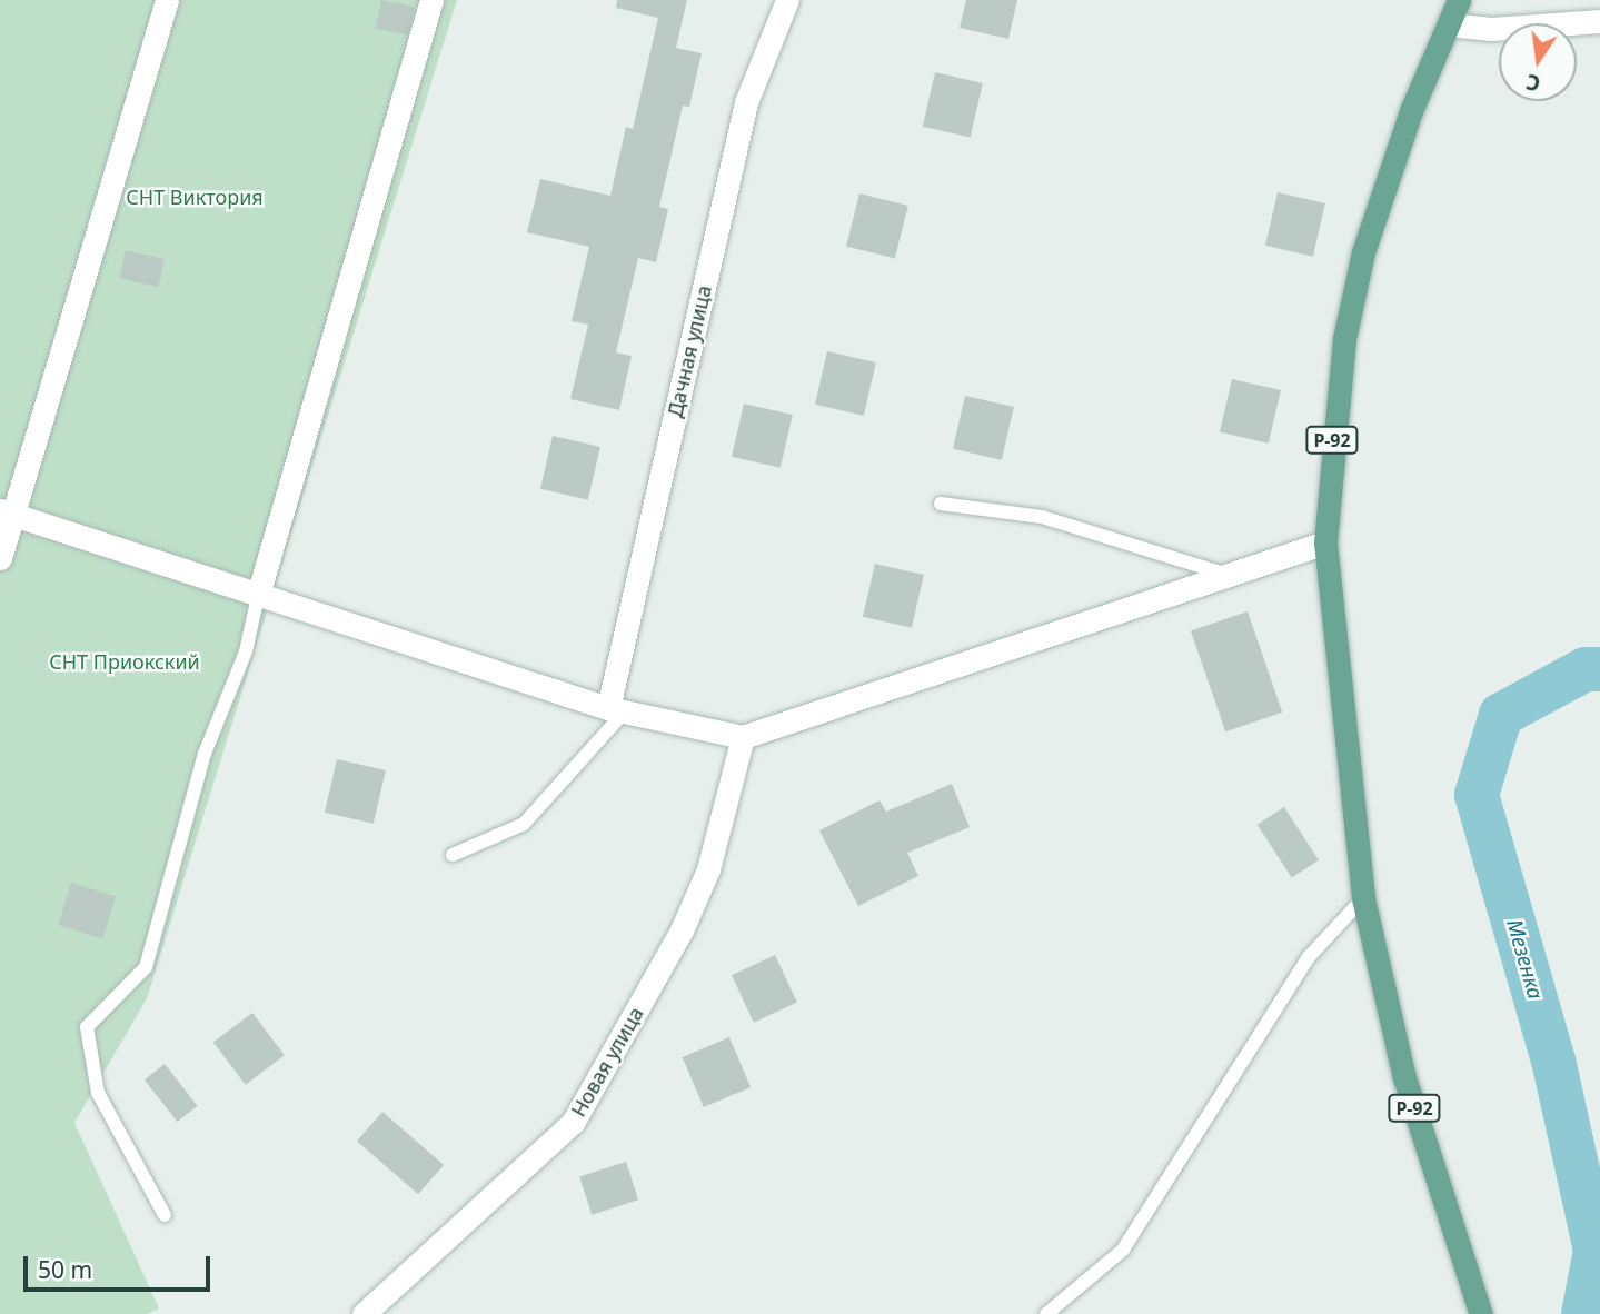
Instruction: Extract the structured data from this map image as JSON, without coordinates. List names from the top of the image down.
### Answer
{
  "streets": {
    "main road": ["Р-92"],
    "street": ["Дачная улица", "Новая улица"]
  },
  "water": ["Мезенка"],
  "parks": ["СНТ Виктория", "СНТ Приокский"],
  "scale_bar": "50 m",
  "north": "bottom"
}
